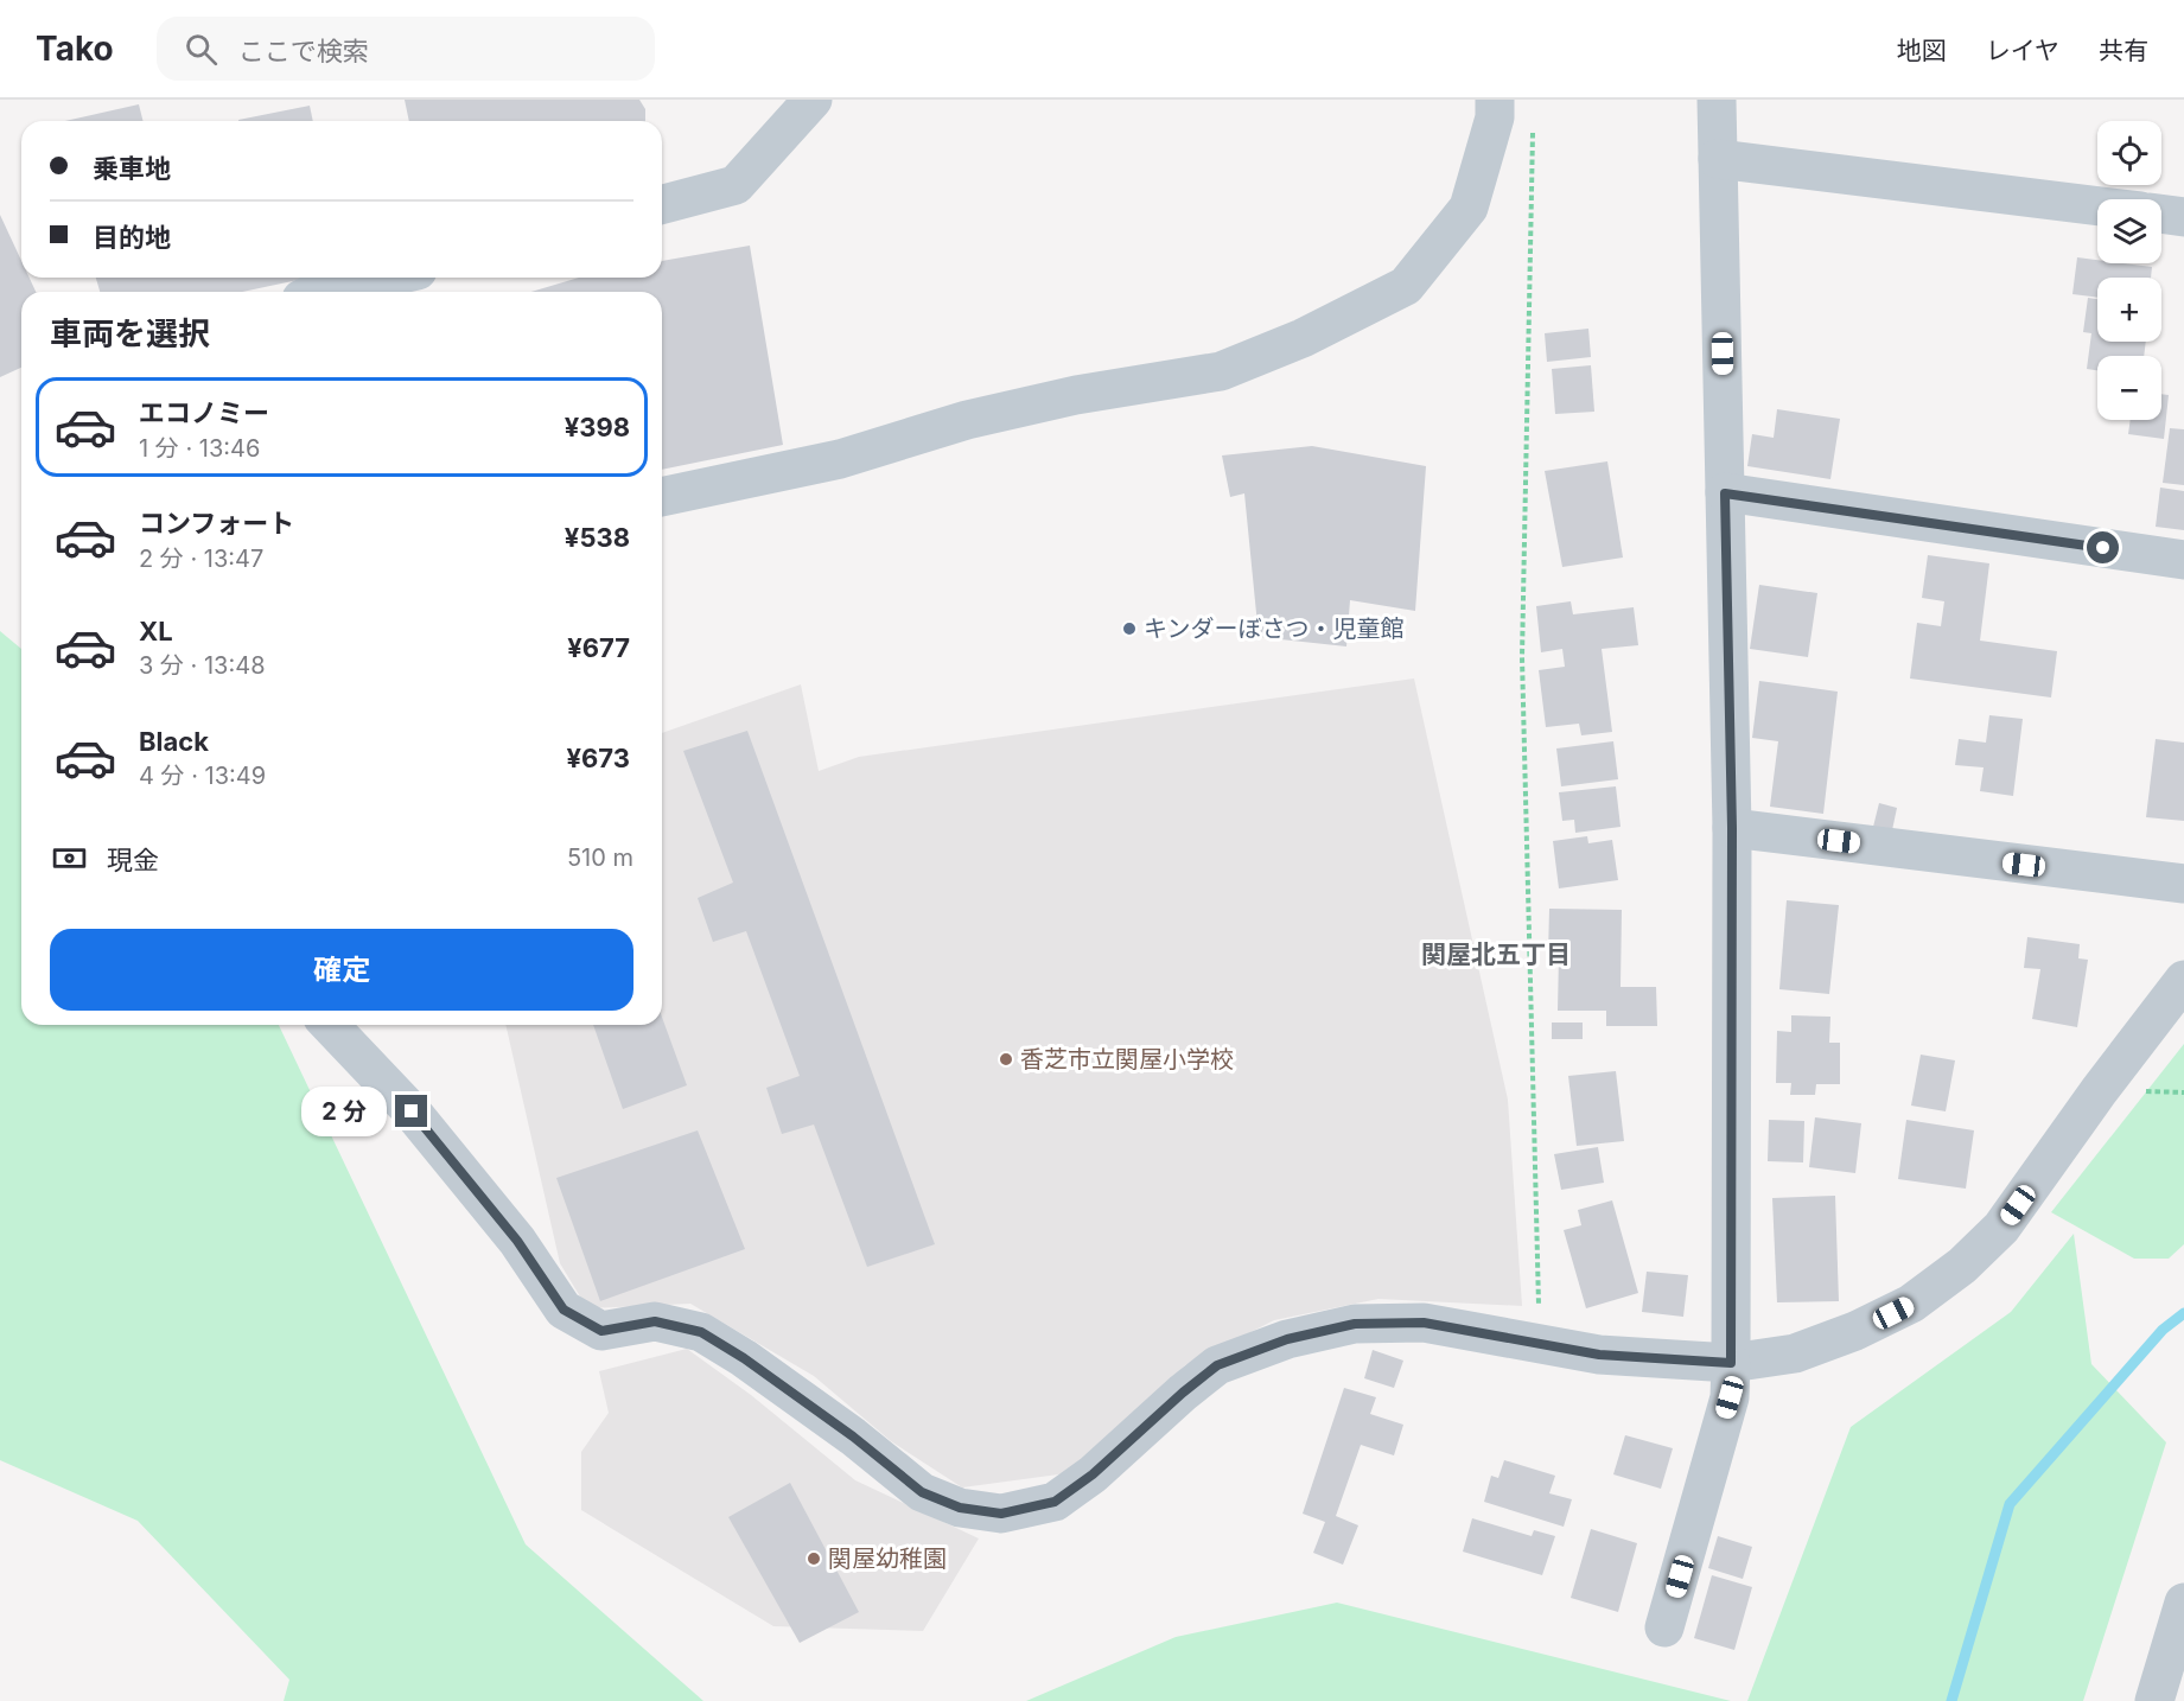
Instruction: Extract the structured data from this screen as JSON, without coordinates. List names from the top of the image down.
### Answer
{
  "districts": ["関屋北五丁目"],
  "places": ["キンダーぼさつ・児童館", "香芝市立関屋小学校", "関屋幼稚園"],
  "page": {
    "header": "Tako",
    "search": "ここで検索",
    "nav": ["地図", "レイヤ", "共有"],
    "map_buttons": ["+", "−"],
    "banner": ["乗車地", "目的地"],
    "heading": "車両を選択",
    "list": [
      {
        "name": "エコノミー",
        "note": "1 分 · 13:46",
        "value": "¥398"
      },
      {
        "name": "コンフォート",
        "note": "2 分 · 13:47",
        "value": "¥538"
      },
      {
        "name": "XL",
        "note": "3 分 · 13:48",
        "value": "¥677"
      },
      {
        "name": "Black",
        "note": "4 分 · 13:49",
        "value": "¥673"
      }
    ],
    "pay": ["現金", "510 m"],
    "buttons": "確定",
    "bubble": "2 分"
  }
}
